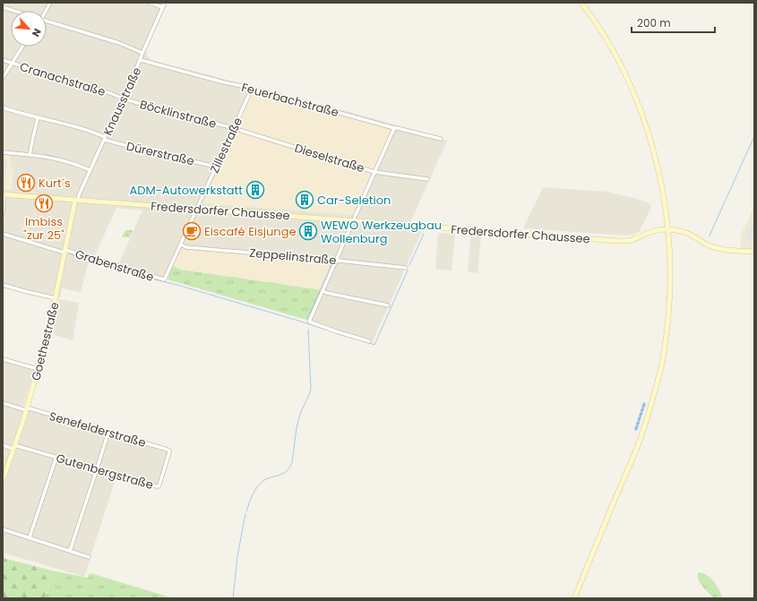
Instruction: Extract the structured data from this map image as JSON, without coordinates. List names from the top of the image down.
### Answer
{
  "streets": {
    "main road": ["Fredersdorfer Chaussee", "Goethestraße"],
    "street": [
      "Cranachstraße",
      "Feuerbachstraße",
      "Knausstraße",
      "Böcklinstraße",
      "Zillestraße",
      "Dürerstraße",
      "Dieselstraße",
      "Zeppelinstraße",
      "Grabenstraße",
      "Senefelderstraße",
      "Gutenbergstraße"
    ]
  },
  "crossings": [
    ["Cranachstraße", "Knausstraße"],
    ["Cranachstraße", "Böcklinstraße"],
    ["Feuerbachstraße", "Knausstraße"],
    ["Feuerbachstraße", "Zillestraße"],
    ["Knausstraße", "Böcklinstraße"],
    ["Knausstraße", "Dürerstraße"],
    ["Knausstraße", "Fredersdorfer Chaussee"],
    ["Knausstraße", "Goethestraße"],
    ["Böcklinstraße", "Zillestraße"],
    ["Böcklinstraße", "Dieselstraße"],
    ["Zillestraße", "Dürerstraße"],
    ["Zillestraße", "Dieselstraße"],
    ["Zillestraße", "Fredersdorfer Chaussee"],
    ["Zillestraße", "Zeppelinstraße"],
    ["Zillestraße", "Grabenstraße"],
    ["Fredersdorfer Chaussee", "Goethestraße"],
    ["Grabenstraße", "Goethestraße"],
    ["Goethestraße", "Senefelderstraße"],
    ["Goethestraße", "Gutenbergstraße"],
    ["Senefelderstraße", "Gutenbergstraße"]
  ],
  "places": {
    "restaurant": ["Kurt´s", "Imbiss \"zur 25\""],
    "building": ["ADM-Autowerkstatt", "Car-Seletion", "WEWO Werkzeugbau Wollenburg"],
    "cafe": ["Eiscafé Eisjunge"]
  },
  "scale_bar": "200 m",
  "north": "bottom right"
}
